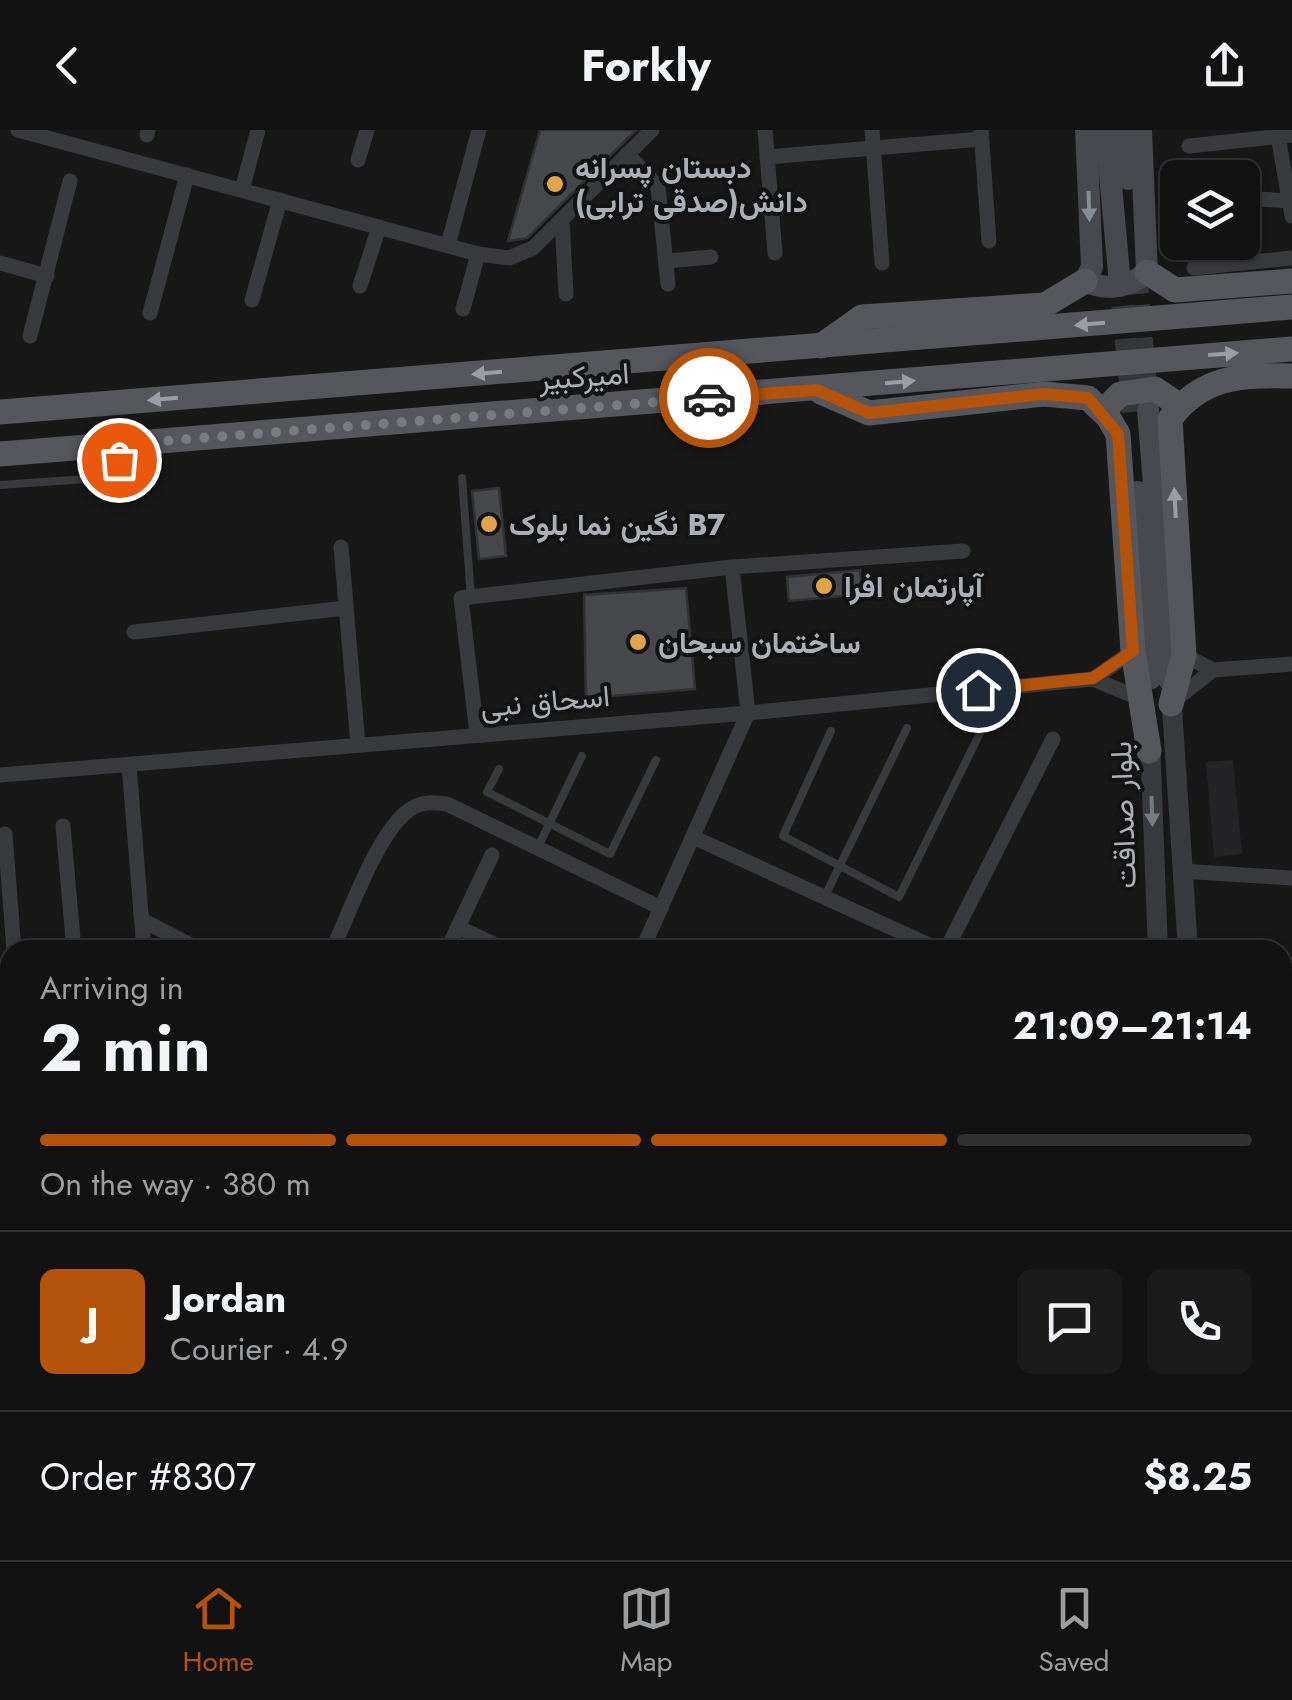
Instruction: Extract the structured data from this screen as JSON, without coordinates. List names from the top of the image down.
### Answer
{
  "streets": {
    "main road": ["امیرکبیر"],
    "street": ["اسحاق نبی", "بلوار صداقت"]
  },
  "places": [
    "دبستان پسرانه دانش(صدقی ترابی)",
    "نگین نما بلوک B7",
    "آپارتمان افرا",
    "ساختمان سبحان"
  ],
  "page": {
    "header": "Forkly",
    "heading": ["2 min", "Arriving in", "21:09–21:14"],
    "panel": [
      "Jordan",
      "Courier · 4.9",
      "Order #8307",
      "$8.25"
    ],
    "bar": "On the way · 380 m",
    "round": "J",
    "tabs": ["Home", "Map", "Saved"]
  }
}
